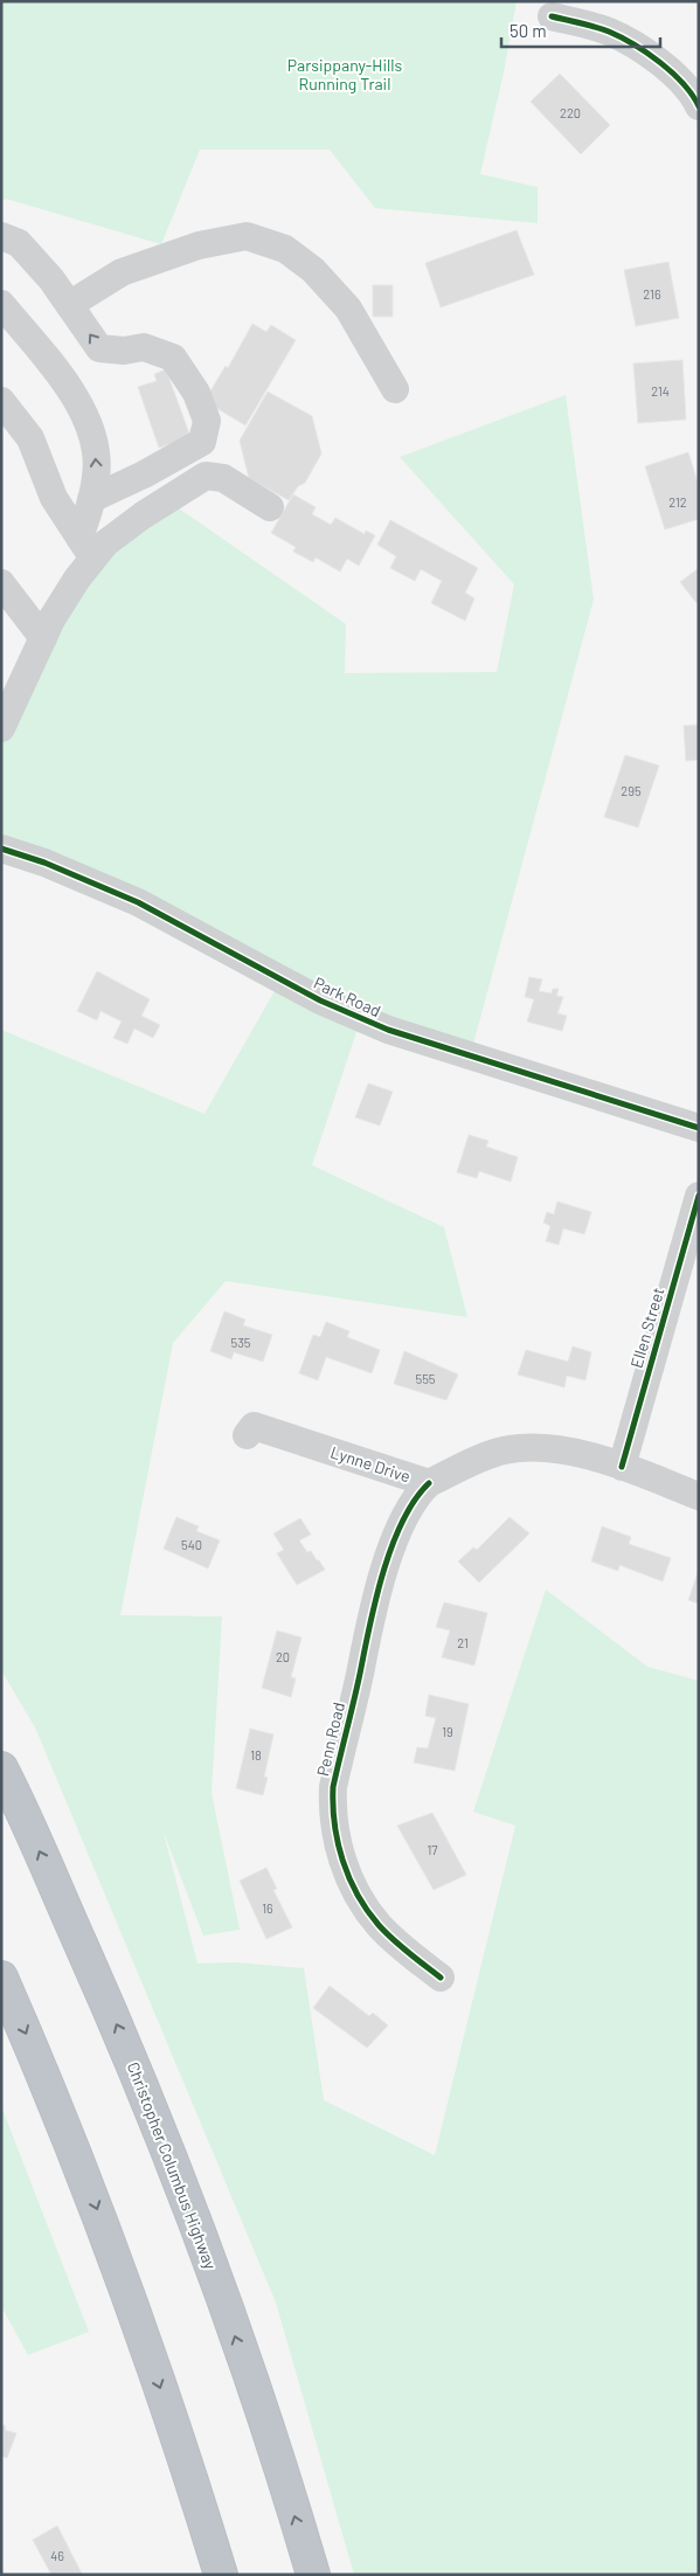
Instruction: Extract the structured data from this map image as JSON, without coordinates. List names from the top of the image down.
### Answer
{
  "streets": {
    "highway": ["Christopher Columbus Highway"],
    "street": [
      "Park Road",
      "Ellen Street",
      "Lynne Drive",
      "Penn Road"
    ]
  },
  "crossings": [
    ["Ellen Street", "Lynne Drive"],
    ["Lynne Drive", "Penn Road"]
  ],
  "parks": ["Parsippany-Hills Running Trail"],
  "house_numbers": [
    "220",
    "216",
    "214",
    "212",
    "295",
    "535",
    "555",
    "540",
    "21",
    "20",
    "19",
    "18",
    "17",
    "16",
    "46"
  ],
  "scale_bar": "50 m"
}
